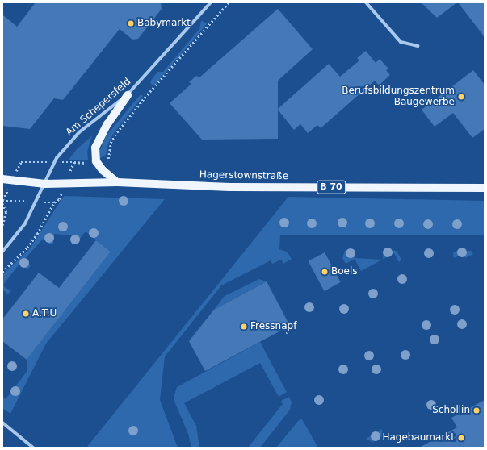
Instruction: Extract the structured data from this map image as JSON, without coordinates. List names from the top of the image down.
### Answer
{
  "streets": {
    "main road": ["Hagerstownstraße", "B 70"],
    "street": ["Am Schepersfeld"]
  },
  "crossings": [
    ["Am Schepersfeld", "Hagerstownstraße"]
  ],
  "places": [
    "Babymarkt",
    "Berufsbildungszentrum Baugewerbe",
    "Boels",
    "A.T.U",
    "Fressnapf",
    "Schollin",
    "Hagebaumarkt"
  ]
}
